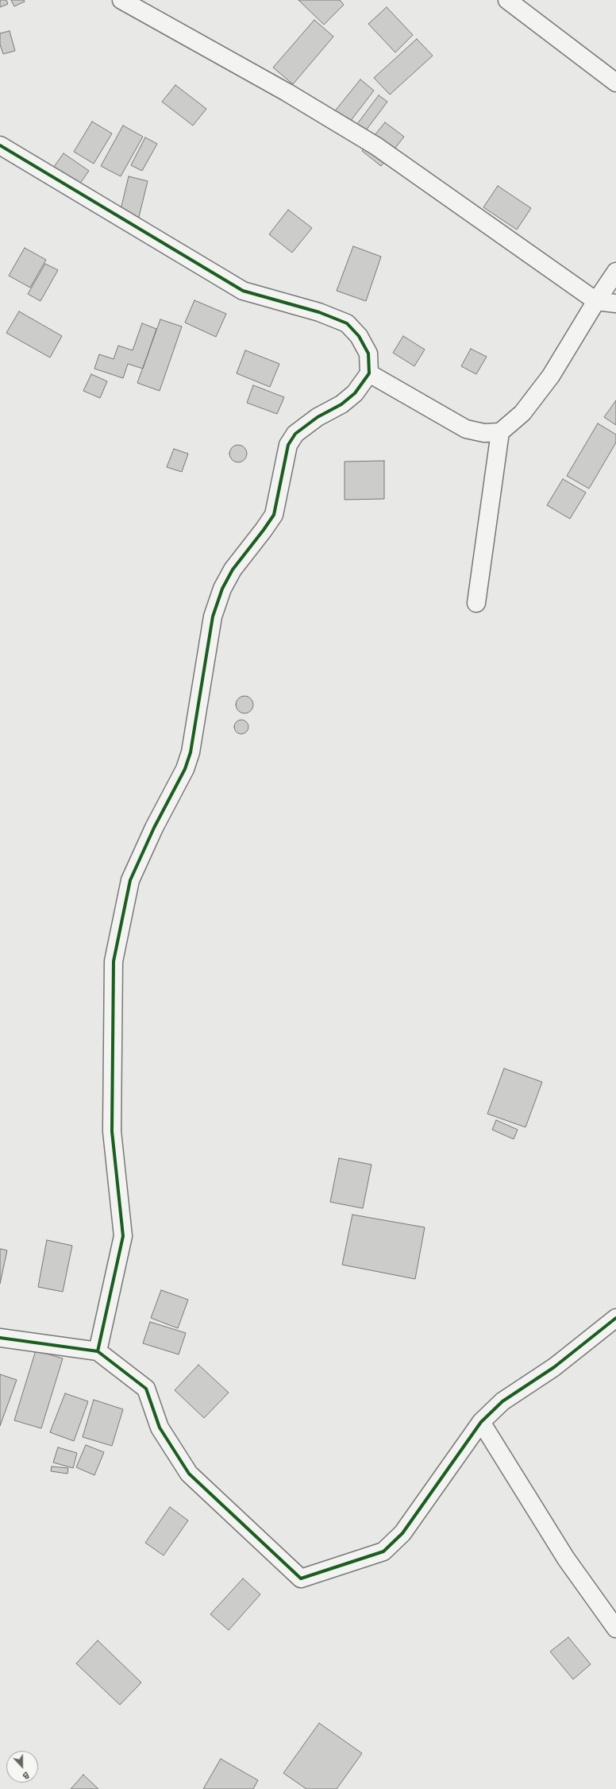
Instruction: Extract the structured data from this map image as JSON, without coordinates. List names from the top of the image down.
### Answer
{
  "north": "bottom"
}
